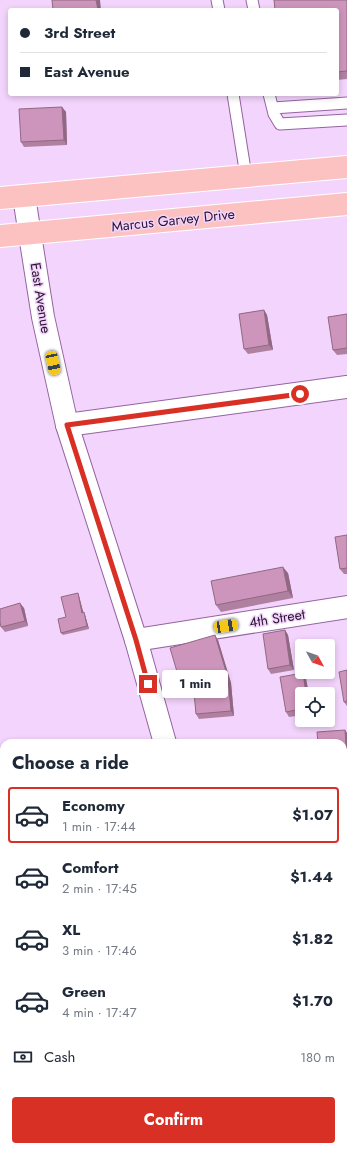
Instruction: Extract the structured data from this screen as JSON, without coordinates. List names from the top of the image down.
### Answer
{
  "streets": {
    "highway": ["Marcus Garvey Drive"],
    "main road": ["East Avenue", "4th Street"]
  },
  "crossings": [
    ["Marcus Garvey Drive", "East Avenue"],
    ["East Avenue", "4th Street"]
  ],
  "north": "bottom right",
  "page": {
    "banner": ["3rd Street", "East Avenue"],
    "bubble": "1 min",
    "heading": "Choose a ride",
    "list": [
      {
        "name": "Economy",
        "note": "1 min · 17:44",
        "value": "$1.07"
      },
      {
        "name": "Comfort",
        "note": "2 min · 17:45",
        "value": "$1.44"
      },
      {
        "name": "XL",
        "note": "3 min · 17:46",
        "value": "$1.82"
      },
      {
        "name": "Green",
        "note": "4 min · 17:47",
        "value": "$1.70"
      }
    ],
    "pay": ["Cash", "180 m"],
    "buttons": "Confirm"
  }
}
